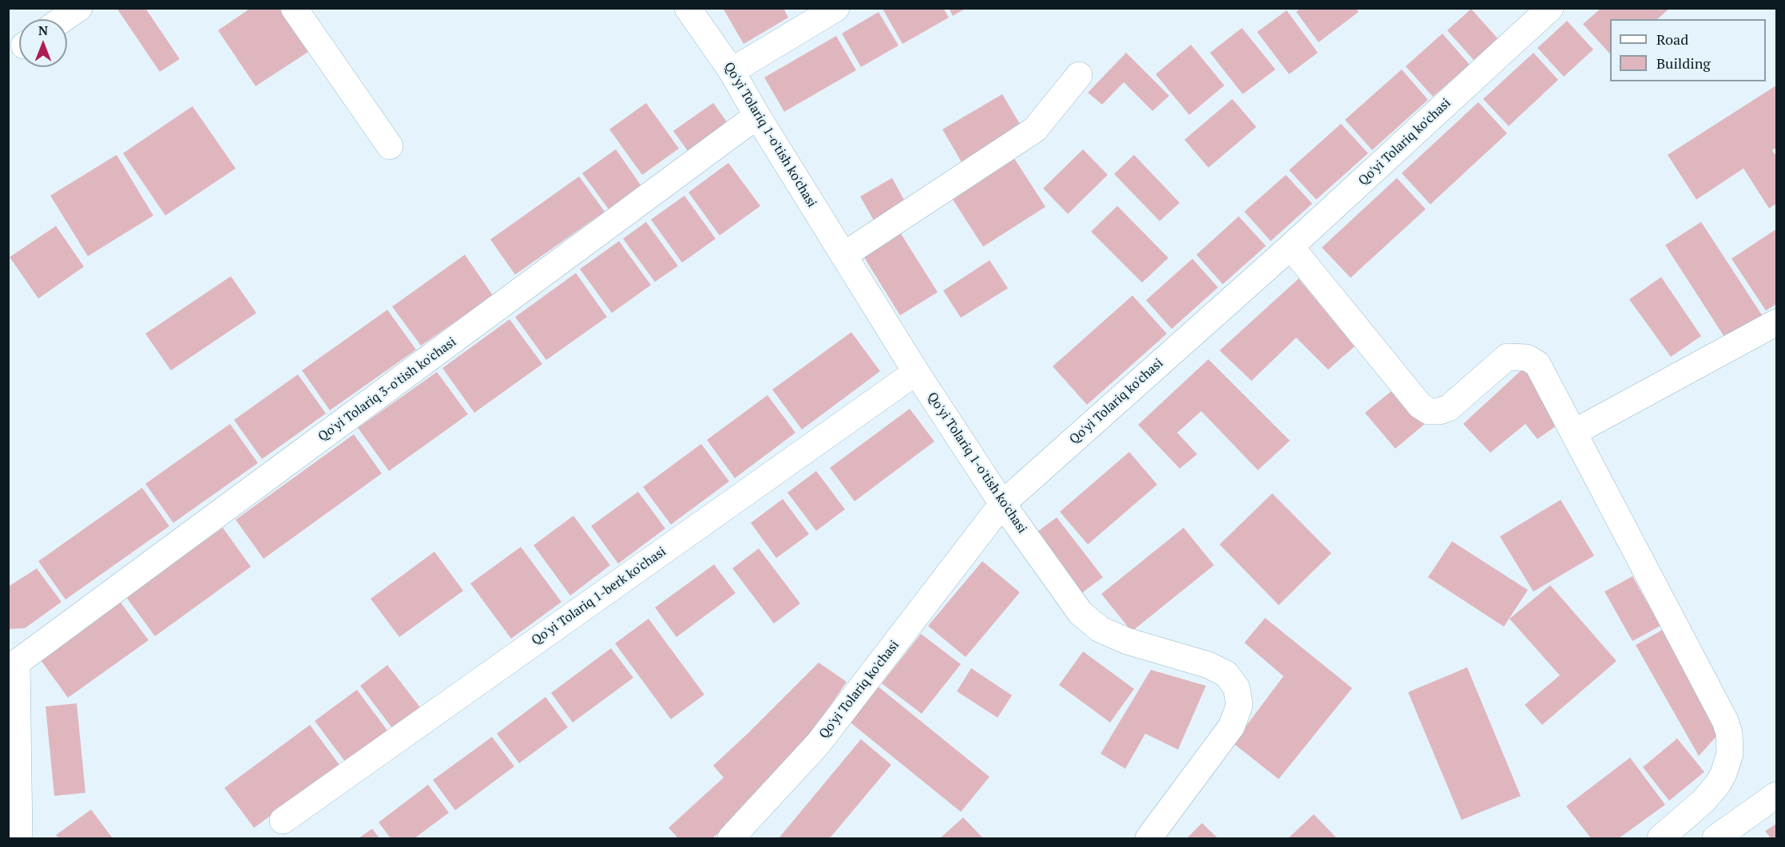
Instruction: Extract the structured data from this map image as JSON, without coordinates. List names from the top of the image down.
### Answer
{
  "streets": {
    "street": [
      "Qo'yi Tolariq 1-o'tish ko'chasi",
      "Qo'yi Tolariq ko'chasi",
      "Qo'yi Tolariq 3-o'tish ko'chasi",
      "Qo'yi Tolariq 1-berk ko'chasi"
    ]
  },
  "crossings": [
    ["Qo'yi Tolariq 1-o'tish ko'chasi", "Qo'yi Tolariq ko'chasi"],
    ["Qo'yi Tolariq 1-o'tish ko'chasi", "Qo'yi Tolariq 3-o'tish ko'chasi"],
    ["Qo'yi Tolariq 1-o'tish ko'chasi", "Qo'yi Tolariq 1-berk ko'chasi"]
  ],
  "legend": ["Road", "Building"],
  "north": "top"
}
